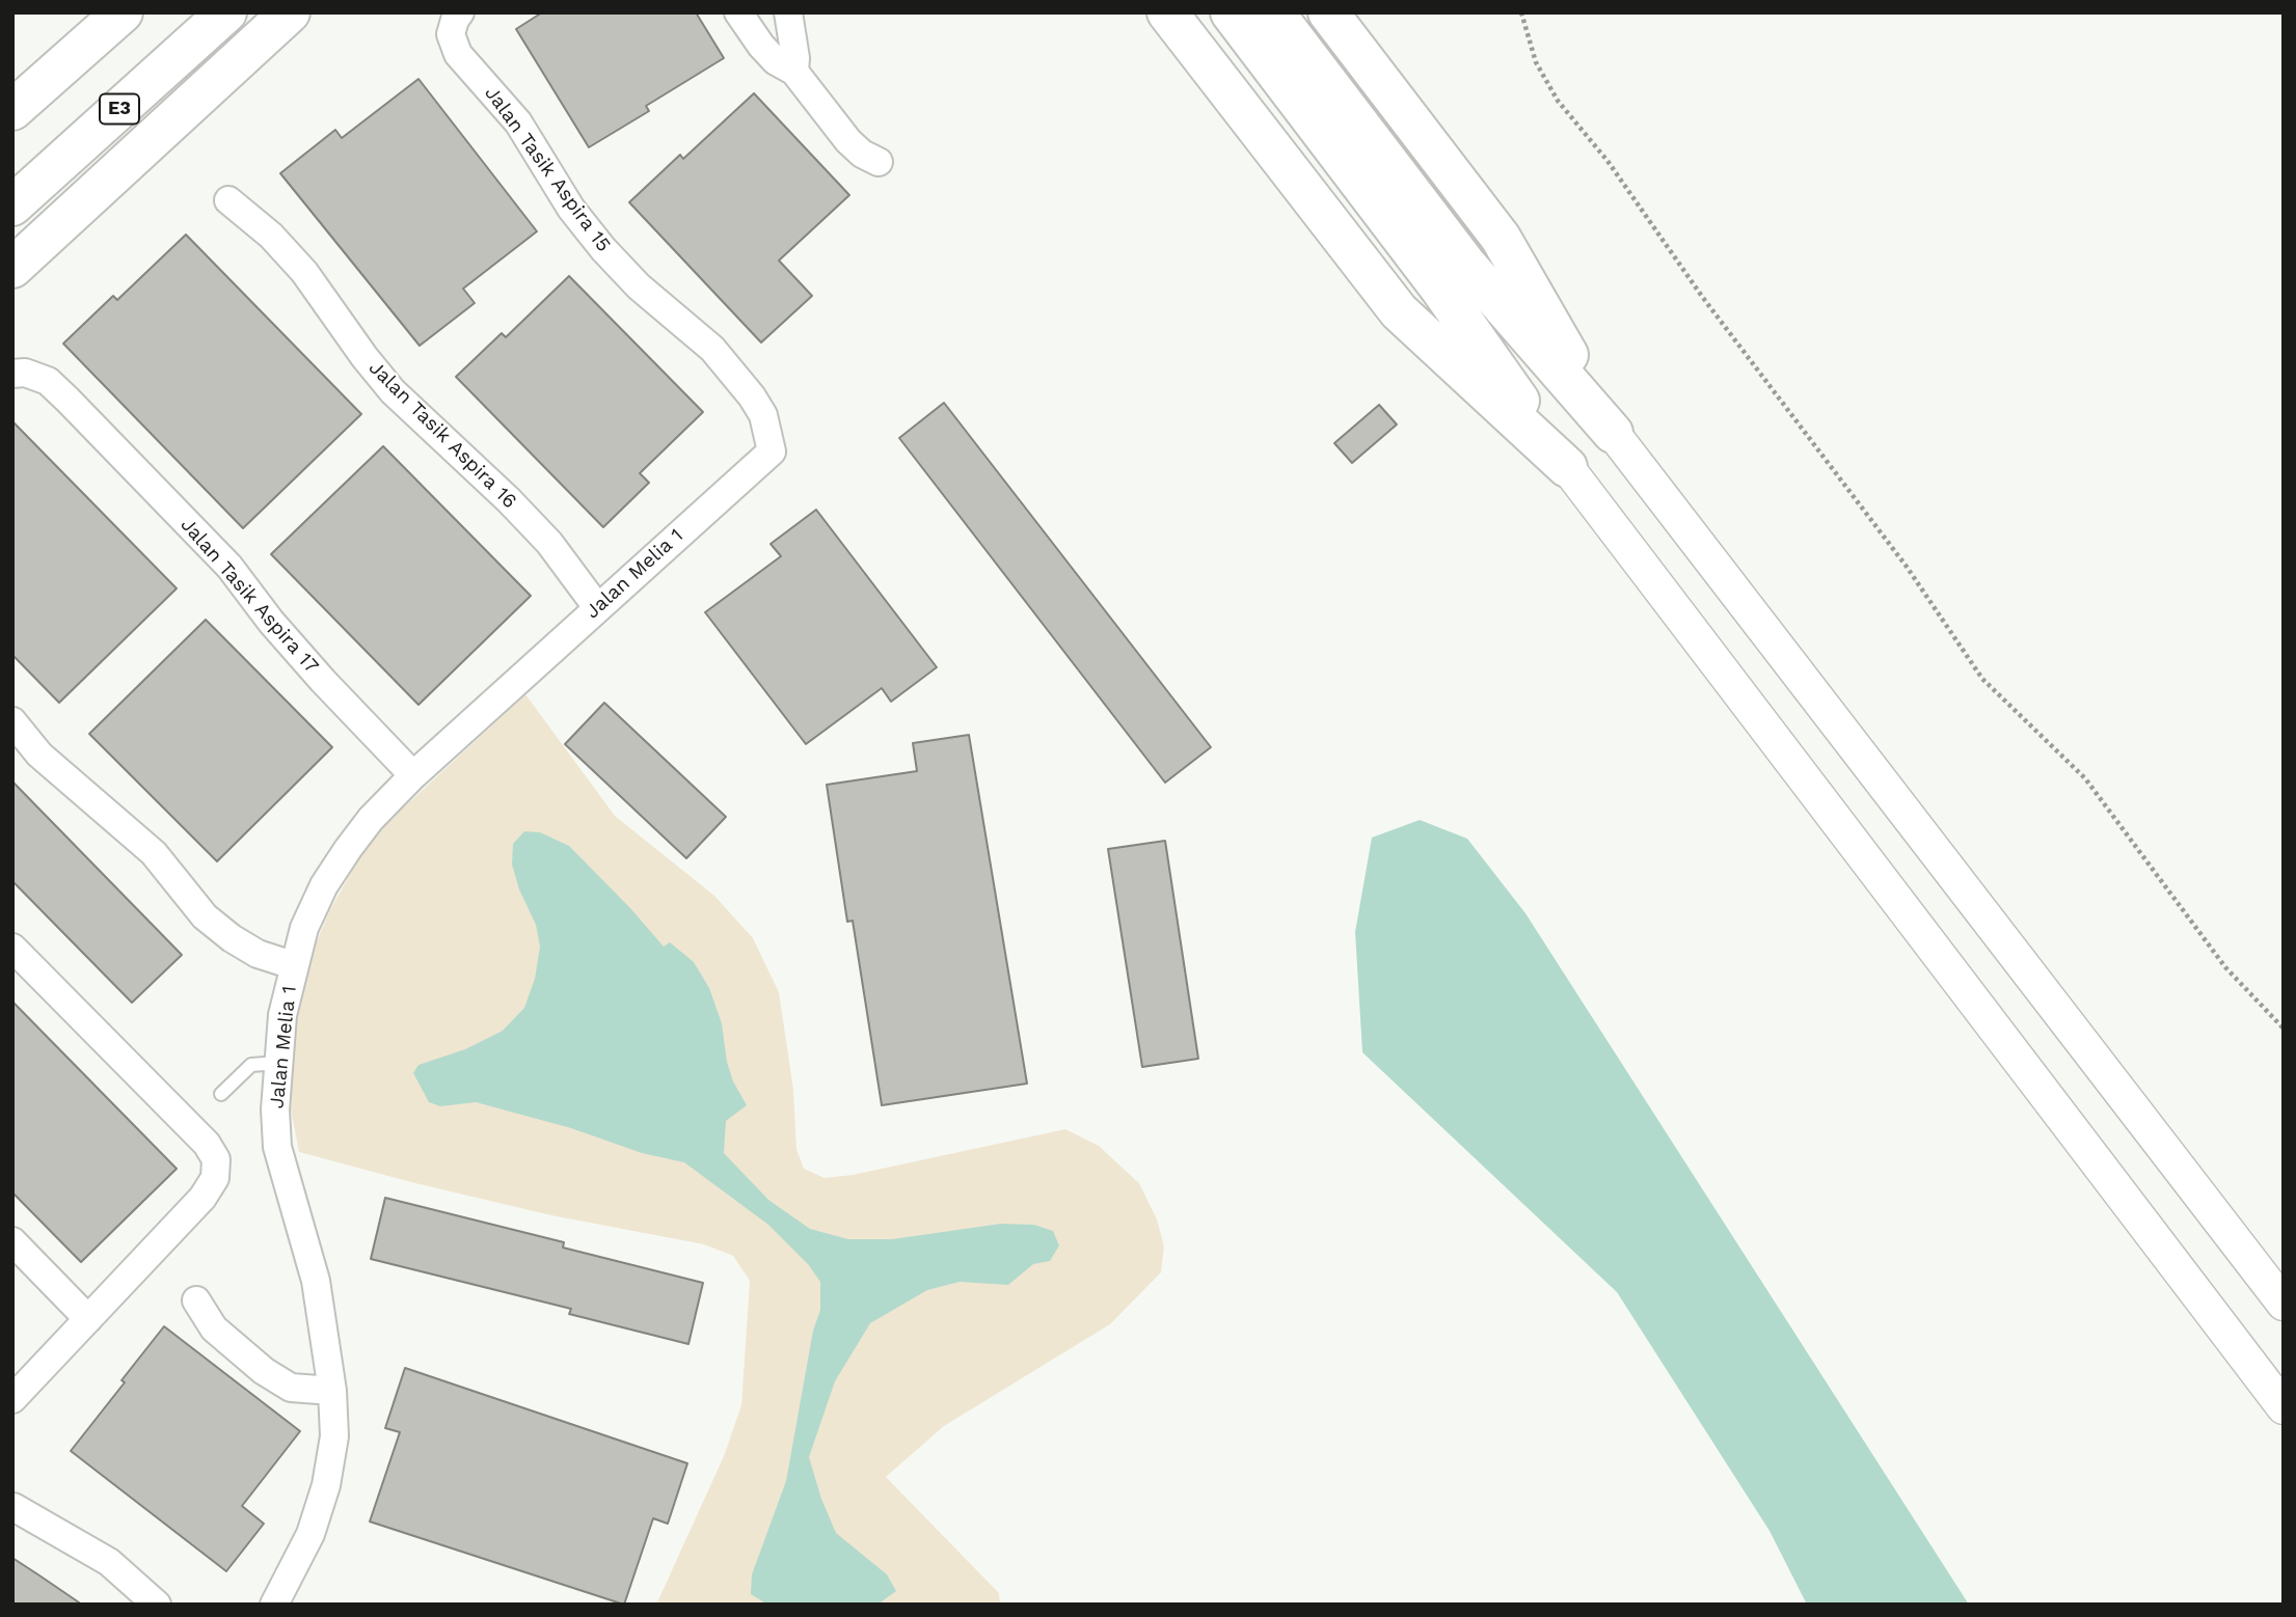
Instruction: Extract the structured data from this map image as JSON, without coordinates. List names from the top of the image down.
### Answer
{
  "streets": {
    "highway": ["E3"],
    "street": [
      "Jalan Tasik Aspira 15",
      "Jalan Tasik Aspira 16",
      "Jalan Melia 1",
      "Jalan Tasik Aspira 17"
    ]
  },
  "crossings": [
    ["Jalan Tasik Aspira 15", "Jalan Melia 1"],
    ["Jalan Tasik Aspira 16", "Jalan Melia 1"],
    ["Jalan Melia 1", "Jalan Tasik Aspira 17"]
  ]
}
